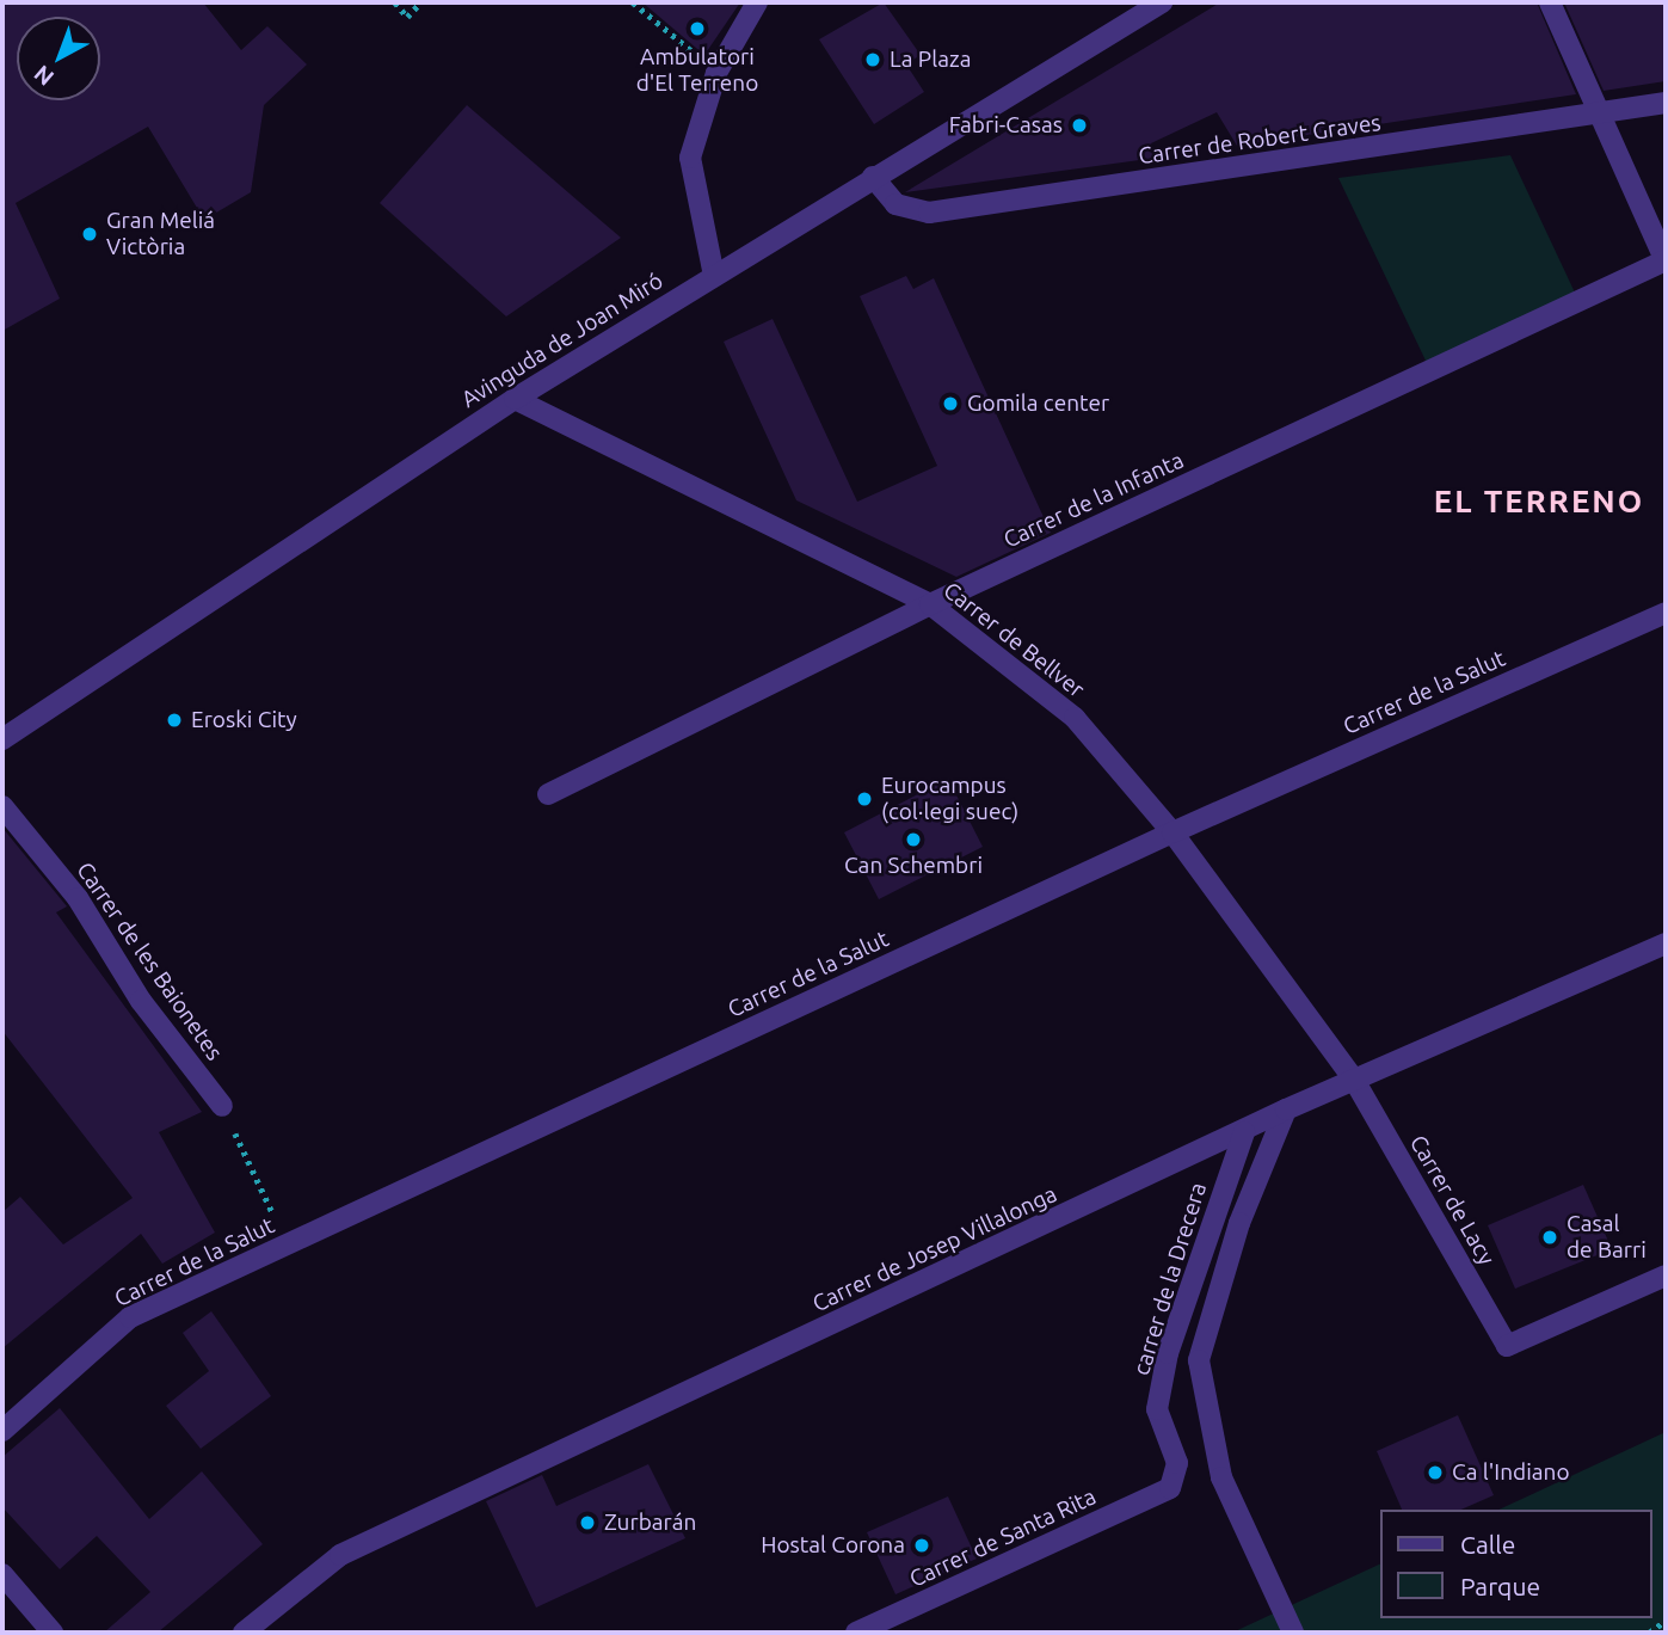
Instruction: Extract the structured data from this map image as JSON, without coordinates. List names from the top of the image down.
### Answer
{
  "streets": {
    "street": [
      "Carrer de Robert Graves",
      "Avinguda de Joan Miró",
      "Carrer de la Infanta",
      "Carrer de Bellver",
      "Carrer de la Salut",
      "Carrer de les Baionetes",
      "Carrer de Lacy",
      "Carrer de Josep Villalonga",
      "carrer de la Drecera",
      "Carrer de Santa Rita"
    ]
  },
  "crossings": [
    ["Carrer de Robert Graves", "Avinguda de Joan Miró"],
    ["Avinguda de Joan Miró", "Carrer de Bellver"],
    ["Carrer de la Infanta", "Carrer de Bellver"],
    ["Carrer de Bellver", "Carrer de la Salut"],
    ["Carrer de Bellver", "Carrer de Lacy"],
    ["Carrer de Bellver", "Carrer de Josep Villalonga"],
    ["Carrer de Lacy", "Carrer de Josep Villalonga"],
    ["Carrer de Josep Villalonga", "carrer de la Drecera"],
    ["carrer de la Drecera", "Carrer de Santa Rita"]
  ],
  "districts": ["EL TERRENO"],
  "places": [
    "Ambulatori d'El Terreno",
    "La Plaza",
    "Fabri-Casas",
    "Gran Meliá Victòria",
    "Gomila center",
    "Eroski City",
    "Eurocampus (col·legi suec)",
    "Can Schembri",
    "Casal de Barri",
    "Ca l'Indiano",
    "Zurbarán",
    "Hostal Corona"
  ],
  "legend": ["Calle", "Parque"],
  "north": "bottom left"
}
